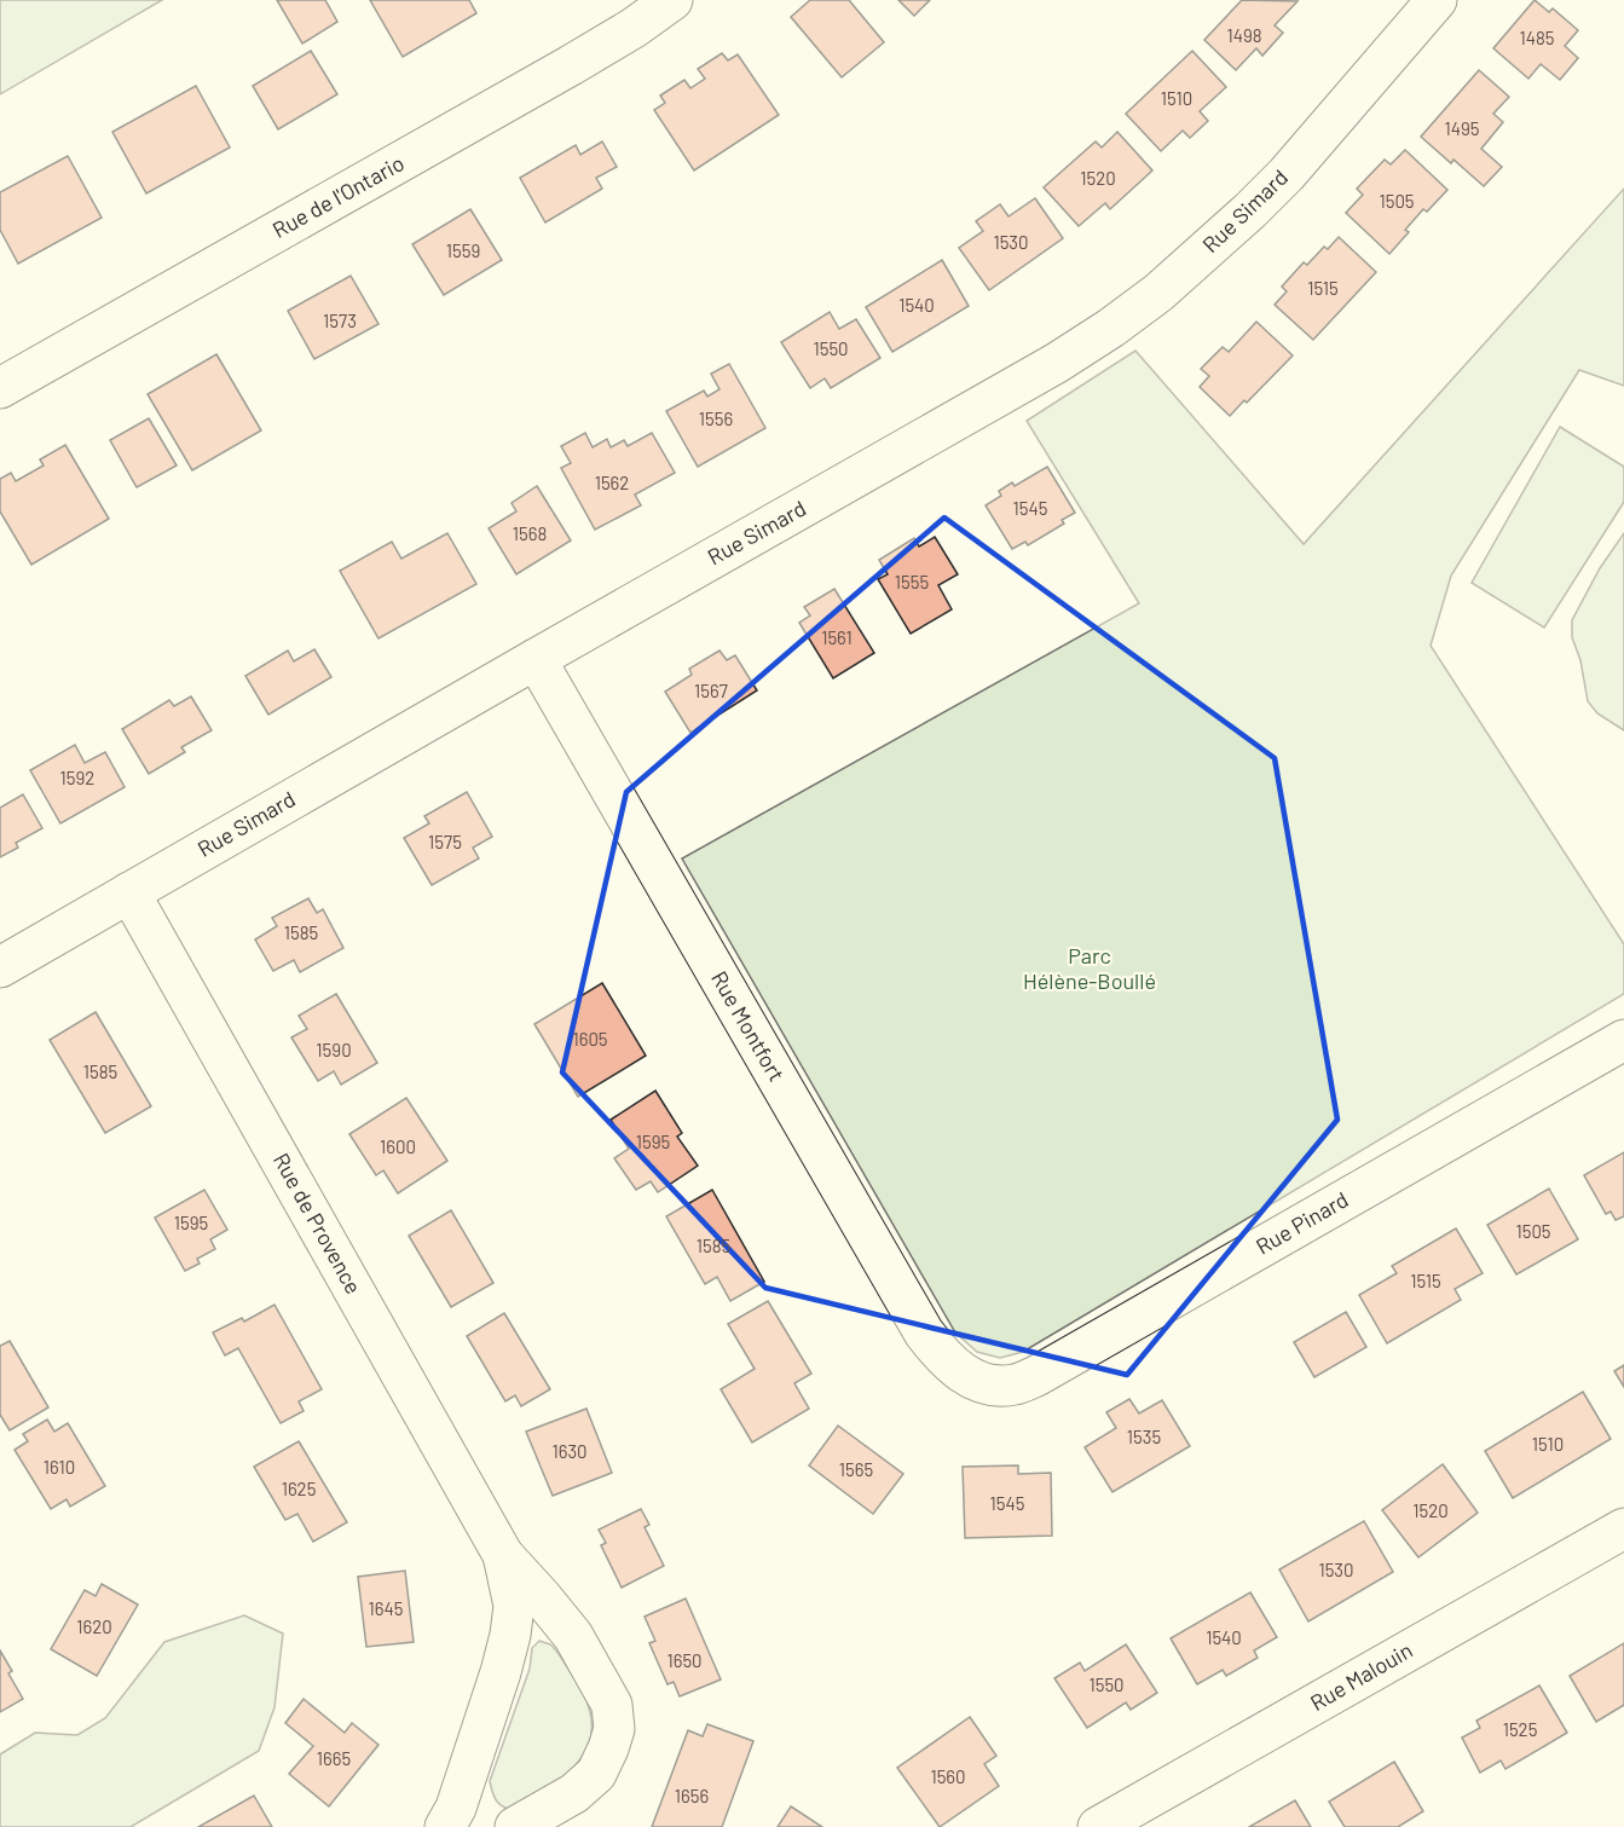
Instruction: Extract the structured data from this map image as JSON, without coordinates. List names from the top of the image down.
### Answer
{
  "streets": {
    "street": [
      "Rue de l'Ontario",
      "Rue Simard",
      "Rue Montfort",
      "Rue de Provence",
      "Rue Pinard",
      "Rue Malouin"
    ]
  },
  "crossings": [
    ["Rue Simard", "Rue Montfort"],
    ["Rue Simard", "Rue de Provence"],
    ["Rue Montfort", "Rue Pinard"]
  ],
  "parks": ["Parc Hélène-Boullé"],
  "house_numbers": [
    "1498",
    "1485",
    "1510",
    "1495",
    "1520",
    "1505",
    "1530",
    "1559",
    "1515",
    "1540",
    "1573",
    "1550",
    "1556",
    "1562",
    "1545",
    "1568",
    "1555",
    "1561",
    "1567",
    "1592",
    "1575",
    "1585",
    "1605",
    "1590",
    "1585",
    "1595",
    "1600",
    "1595",
    "1505",
    "1585",
    "1515",
    "1535",
    "1510",
    "1630",
    "1610",
    "1565",
    "1625",
    "1545",
    "1520",
    "1530",
    "1645",
    "1620",
    "1540",
    "1650",
    "1550",
    "1525",
    "1665",
    "1560",
    "1656"
  ]
}
